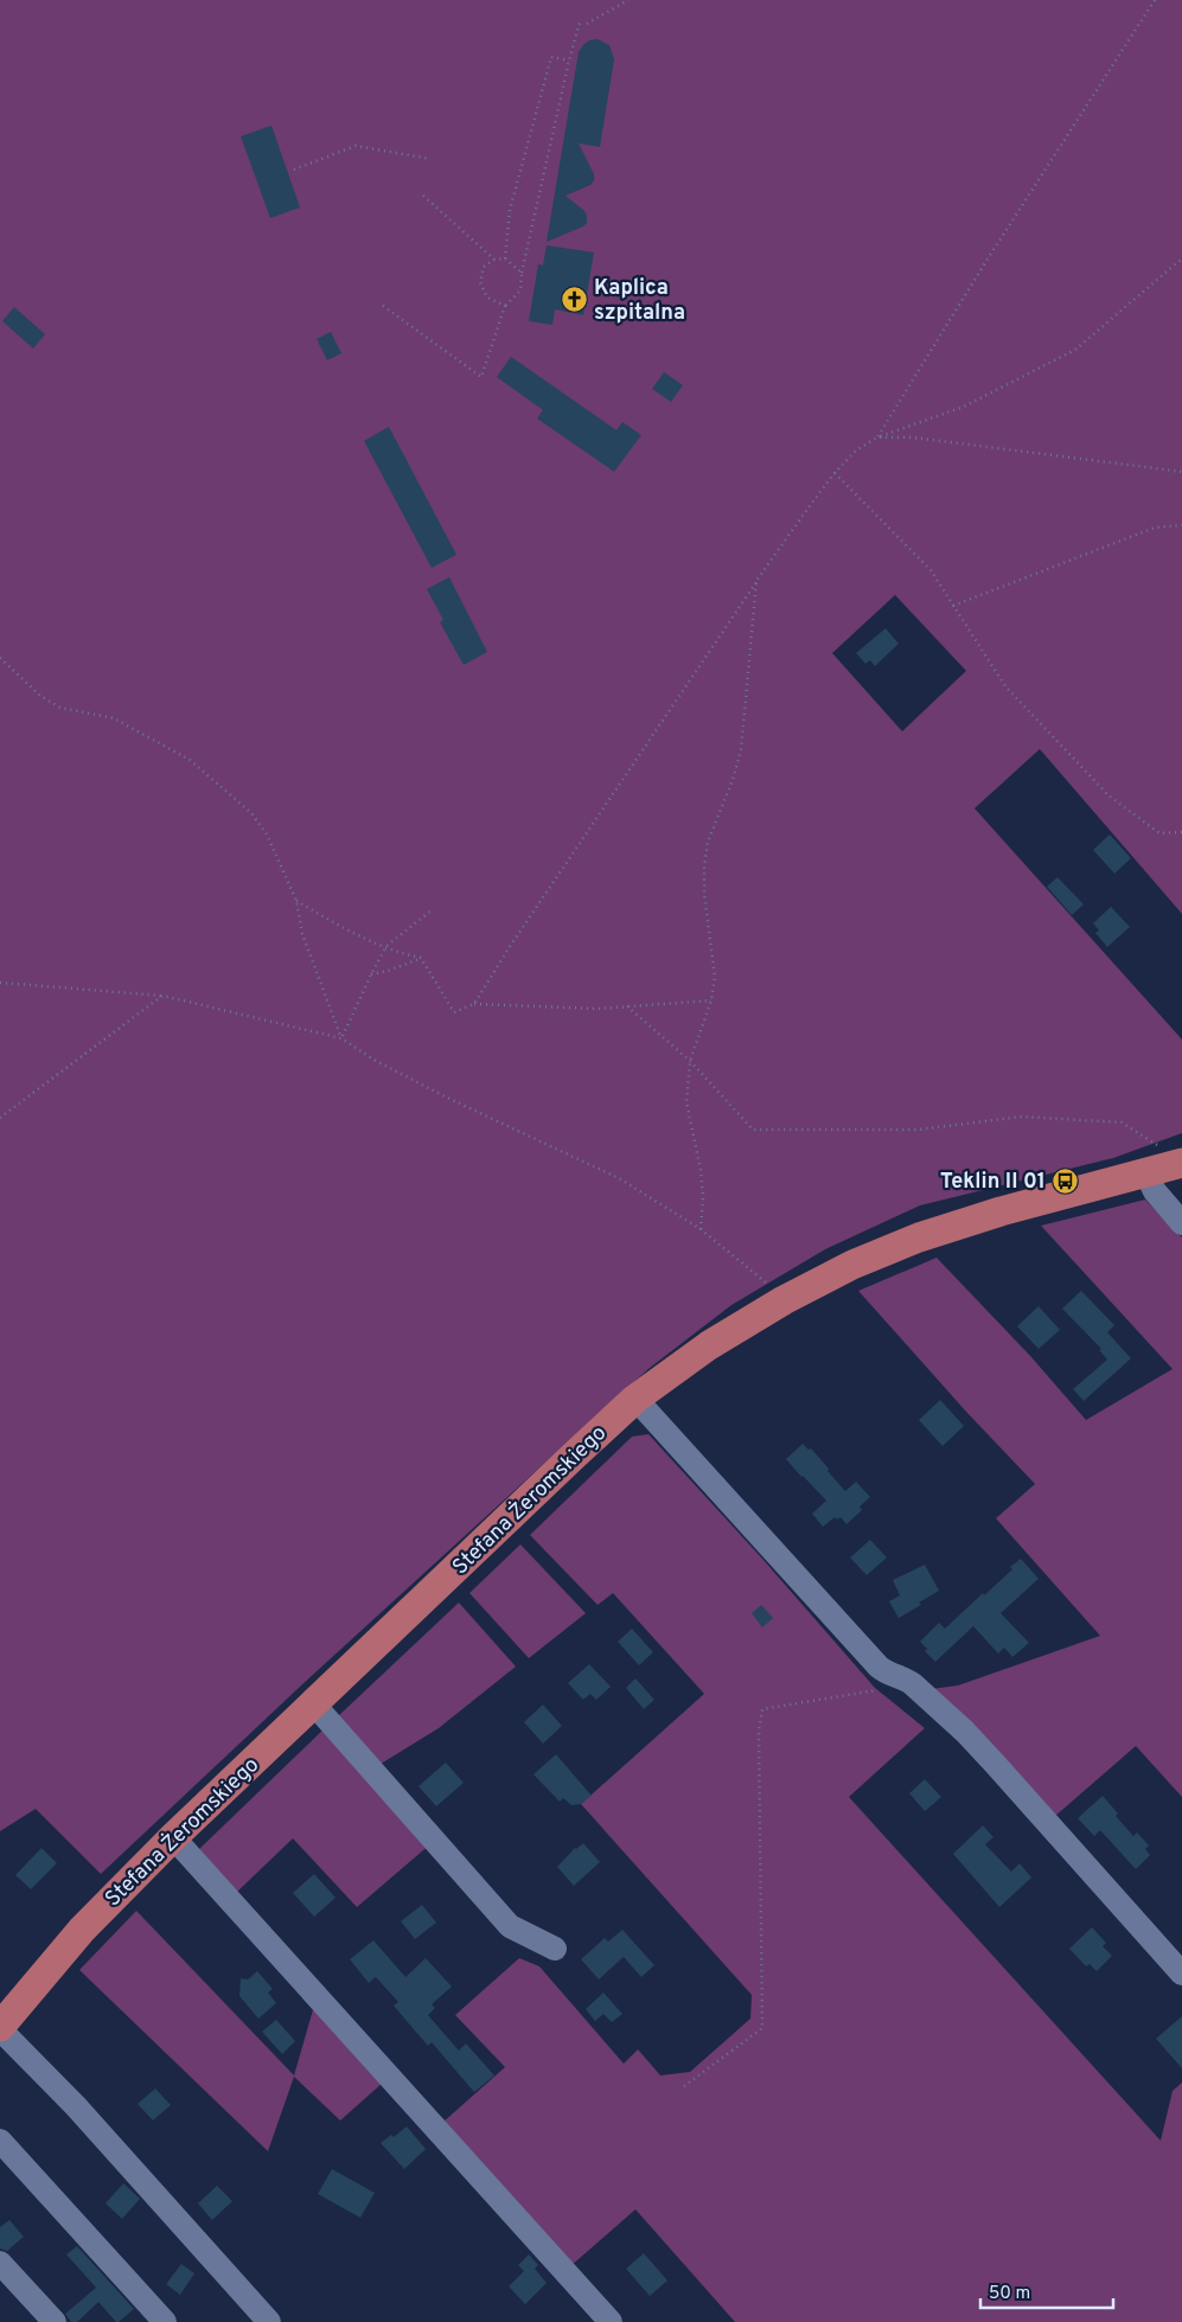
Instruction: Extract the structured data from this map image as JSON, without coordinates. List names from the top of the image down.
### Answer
{
  "streets": {
    "main road": ["Stefana Żeromskiego"]
  },
  "places": {
    "church": ["Kaplica szpitalna"],
    "bus stop": ["Teklin II 01"]
  },
  "scale_bar": "50 m"
}
